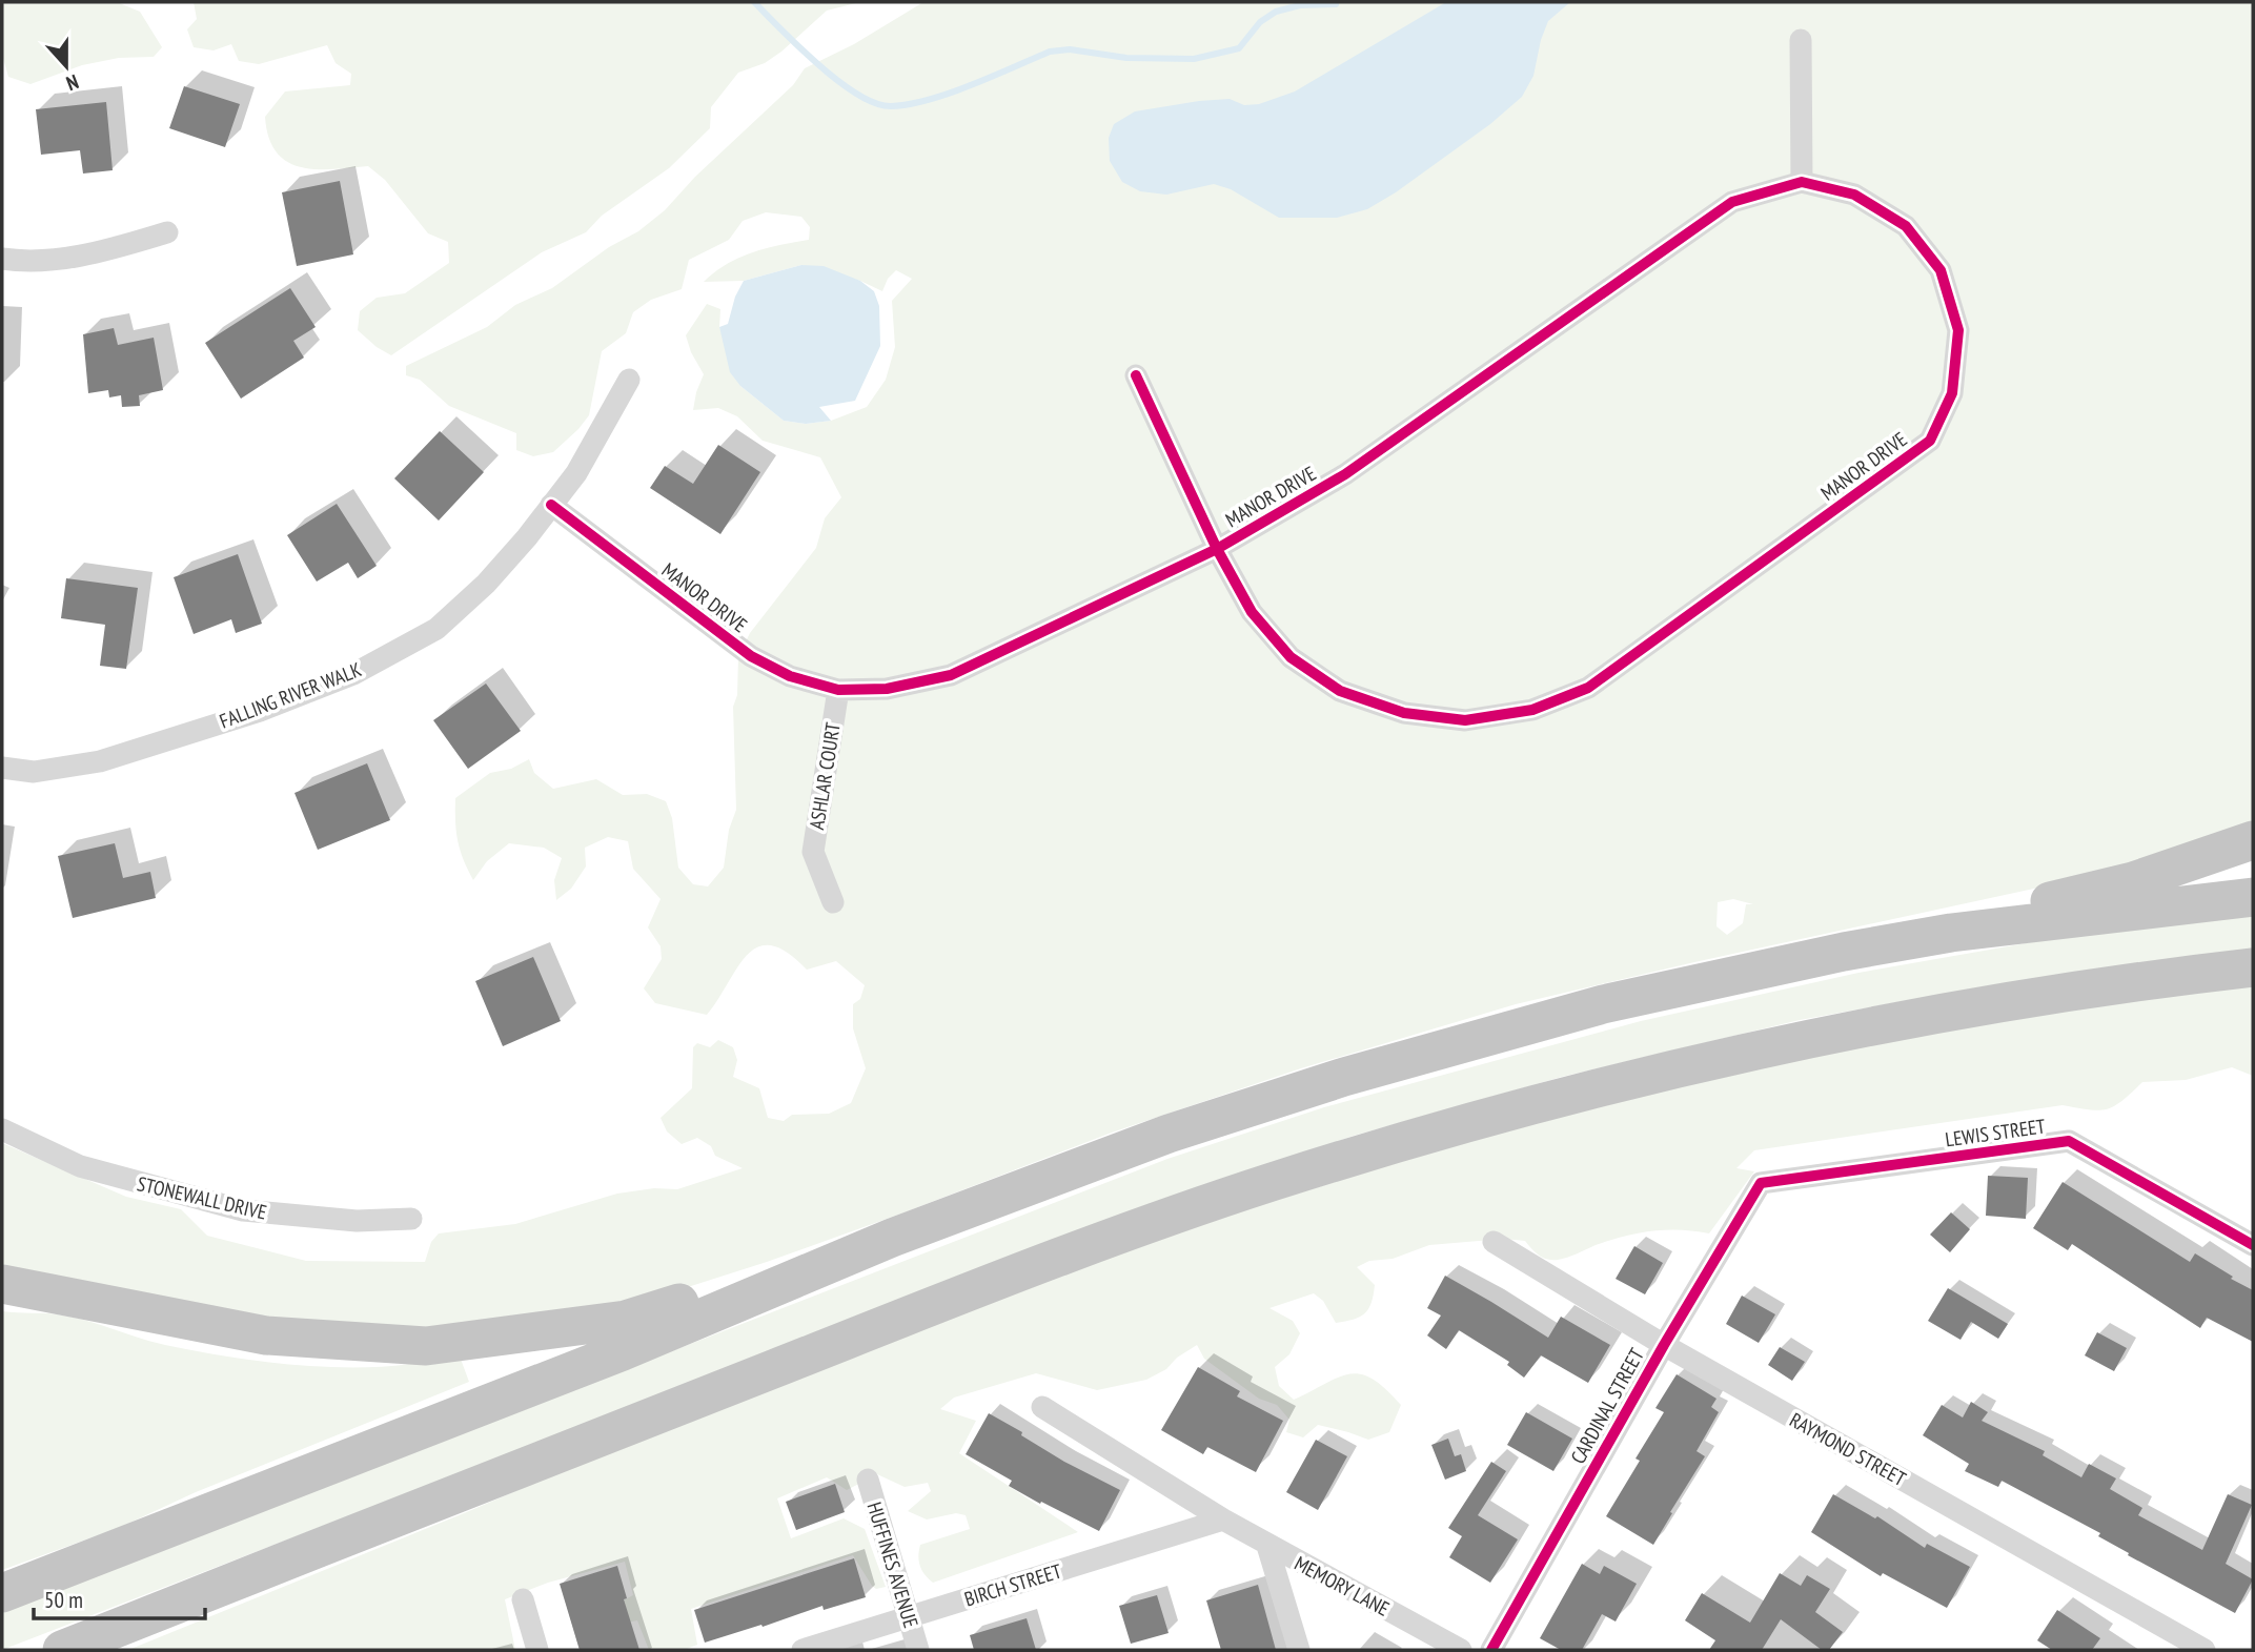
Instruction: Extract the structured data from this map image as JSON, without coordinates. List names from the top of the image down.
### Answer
{
  "streets": {
    "street": [
      "MANOR DRIVE",
      "FALLING RIVER WALK",
      "ASHLAR COURT",
      "LEWIS STREET",
      "STONEWALL DRIVE",
      "CARDINAL STREET",
      "RAYMOND STREET",
      "HUFFINES AVENUE",
      "BIRCH STREET",
      "MEMORY LANE"
    ]
  },
  "crossings": [
    ["MANOR DRIVE", "FALLING RIVER WALK"],
    ["MANOR DRIVE", "ASHLAR COURT"],
    ["LEWIS STREET", "CARDINAL STREET"],
    ["CARDINAL STREET", "RAYMOND STREET"],
    ["HUFFINES AVENUE", "BIRCH STREET"],
    ["BIRCH STREET", "MEMORY LANE"]
  ],
  "scale_bar": "50 m",
  "north": "bottom"
}
